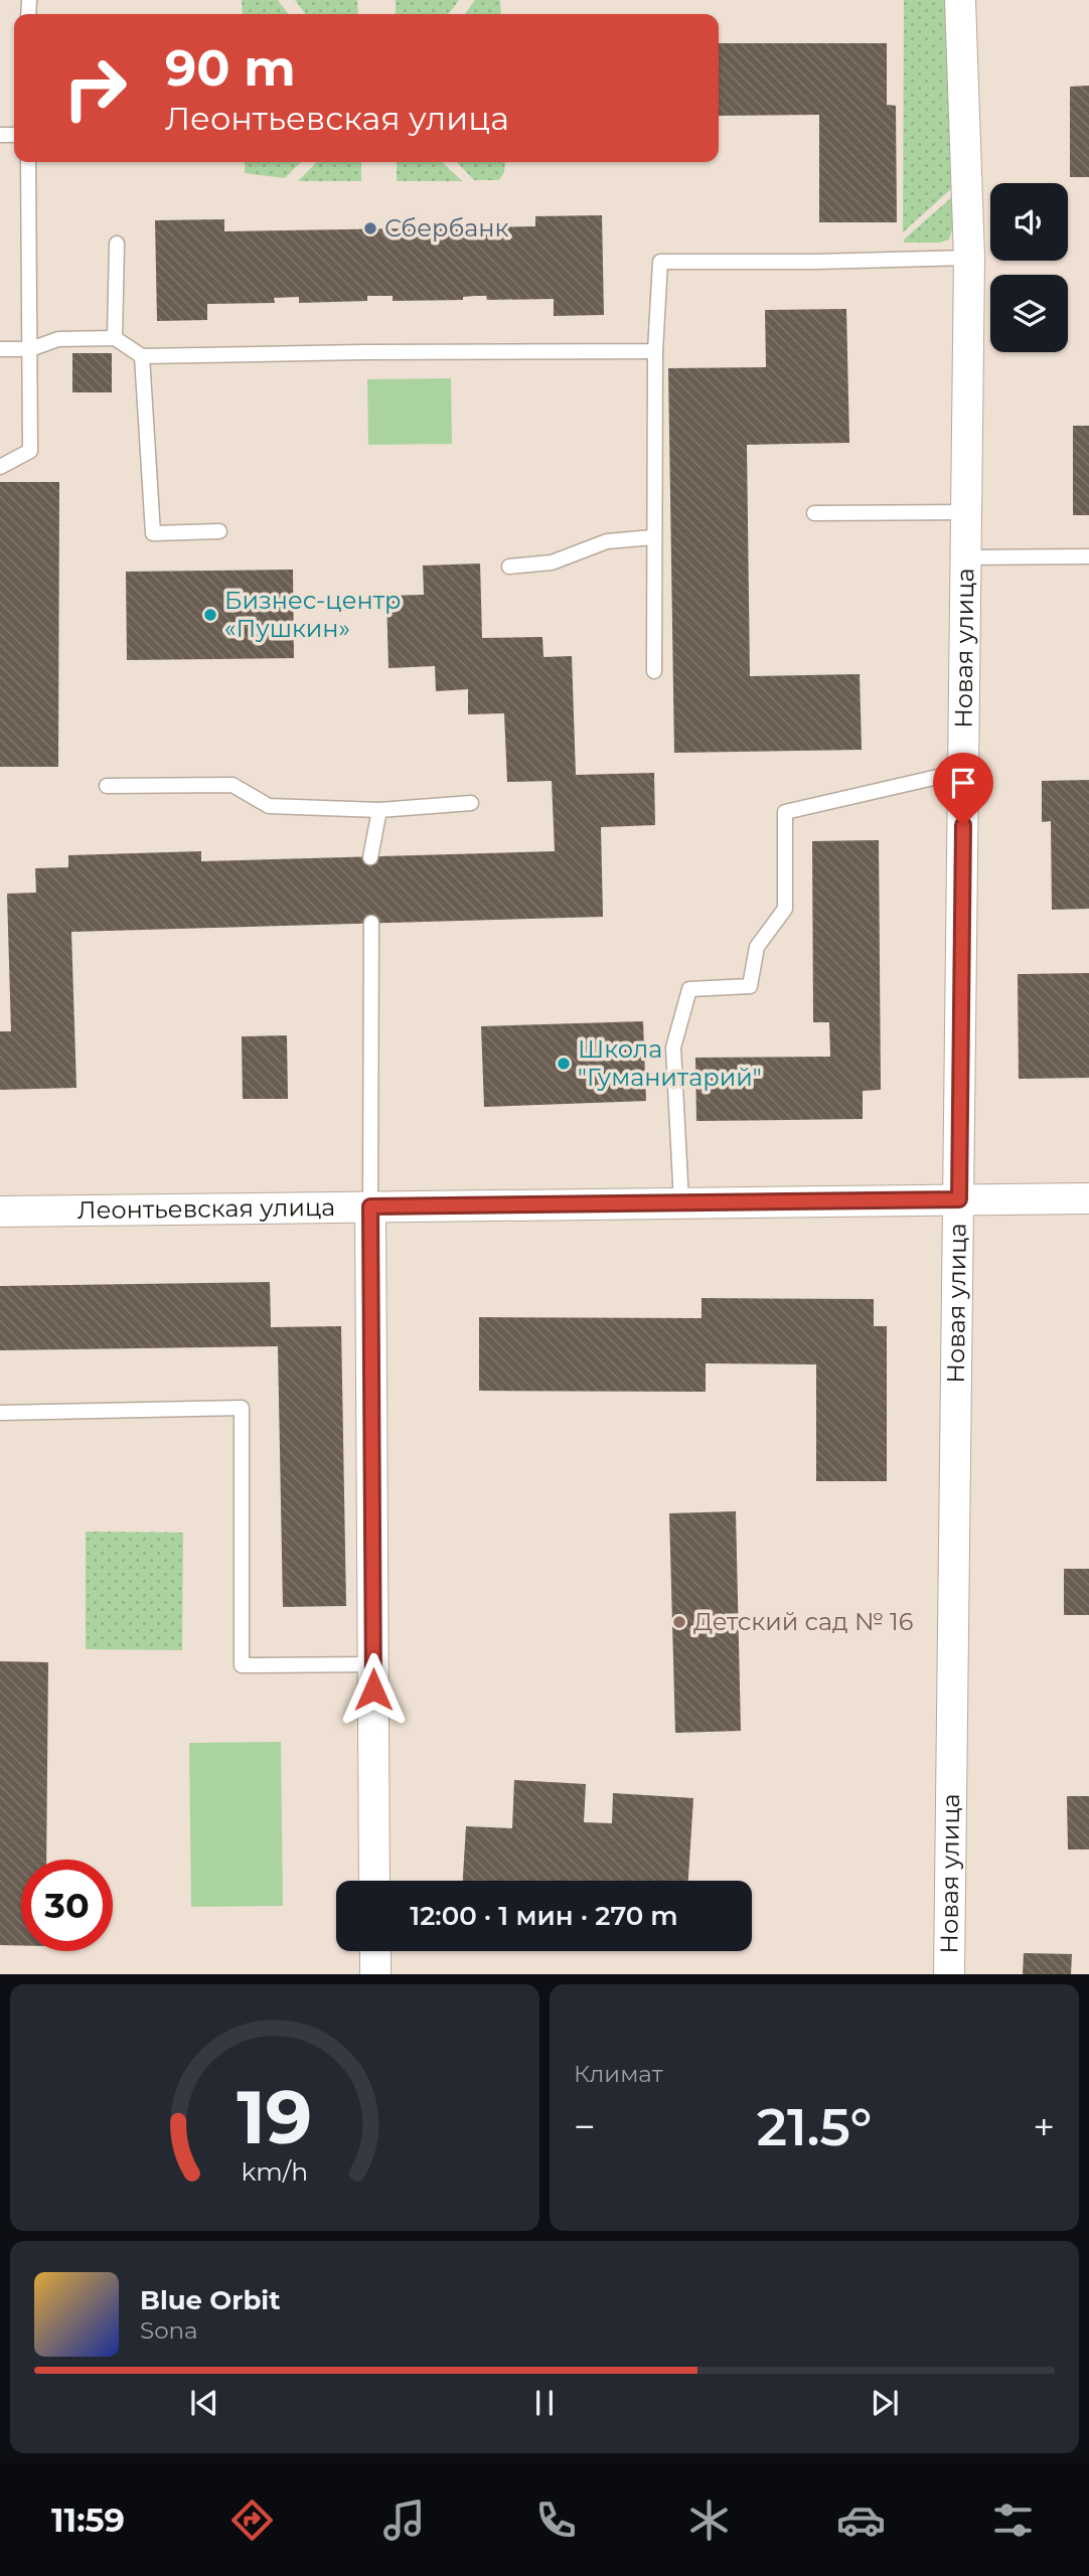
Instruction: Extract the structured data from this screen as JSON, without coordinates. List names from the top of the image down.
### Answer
{
  "streets": {
    "street": ["Новая улица", "Леонтьевская улица"]
  },
  "crossings": [
    ["Новая улица", "Леонтьевская улица"]
  ],
  "places": [
    "Сбербанк",
    "Бизнес-центр «Пушкин»",
    "Школа \"Гуманитарий\"",
    "Детский сад № 16"
  ],
  "page": {
    "turn": ["90 m", "Леонтьевская улица"],
    "limit": "30",
    "trip": "12:00 · 1 мин · 270 m",
    "tile": "Климат",
    "heat": ["−", "21.5°", "+"],
    "song": ["Blue Orbit", "Sona"],
    "tabs": "11:59",
    "gauge": ["19", "km/h"]
  }
}
